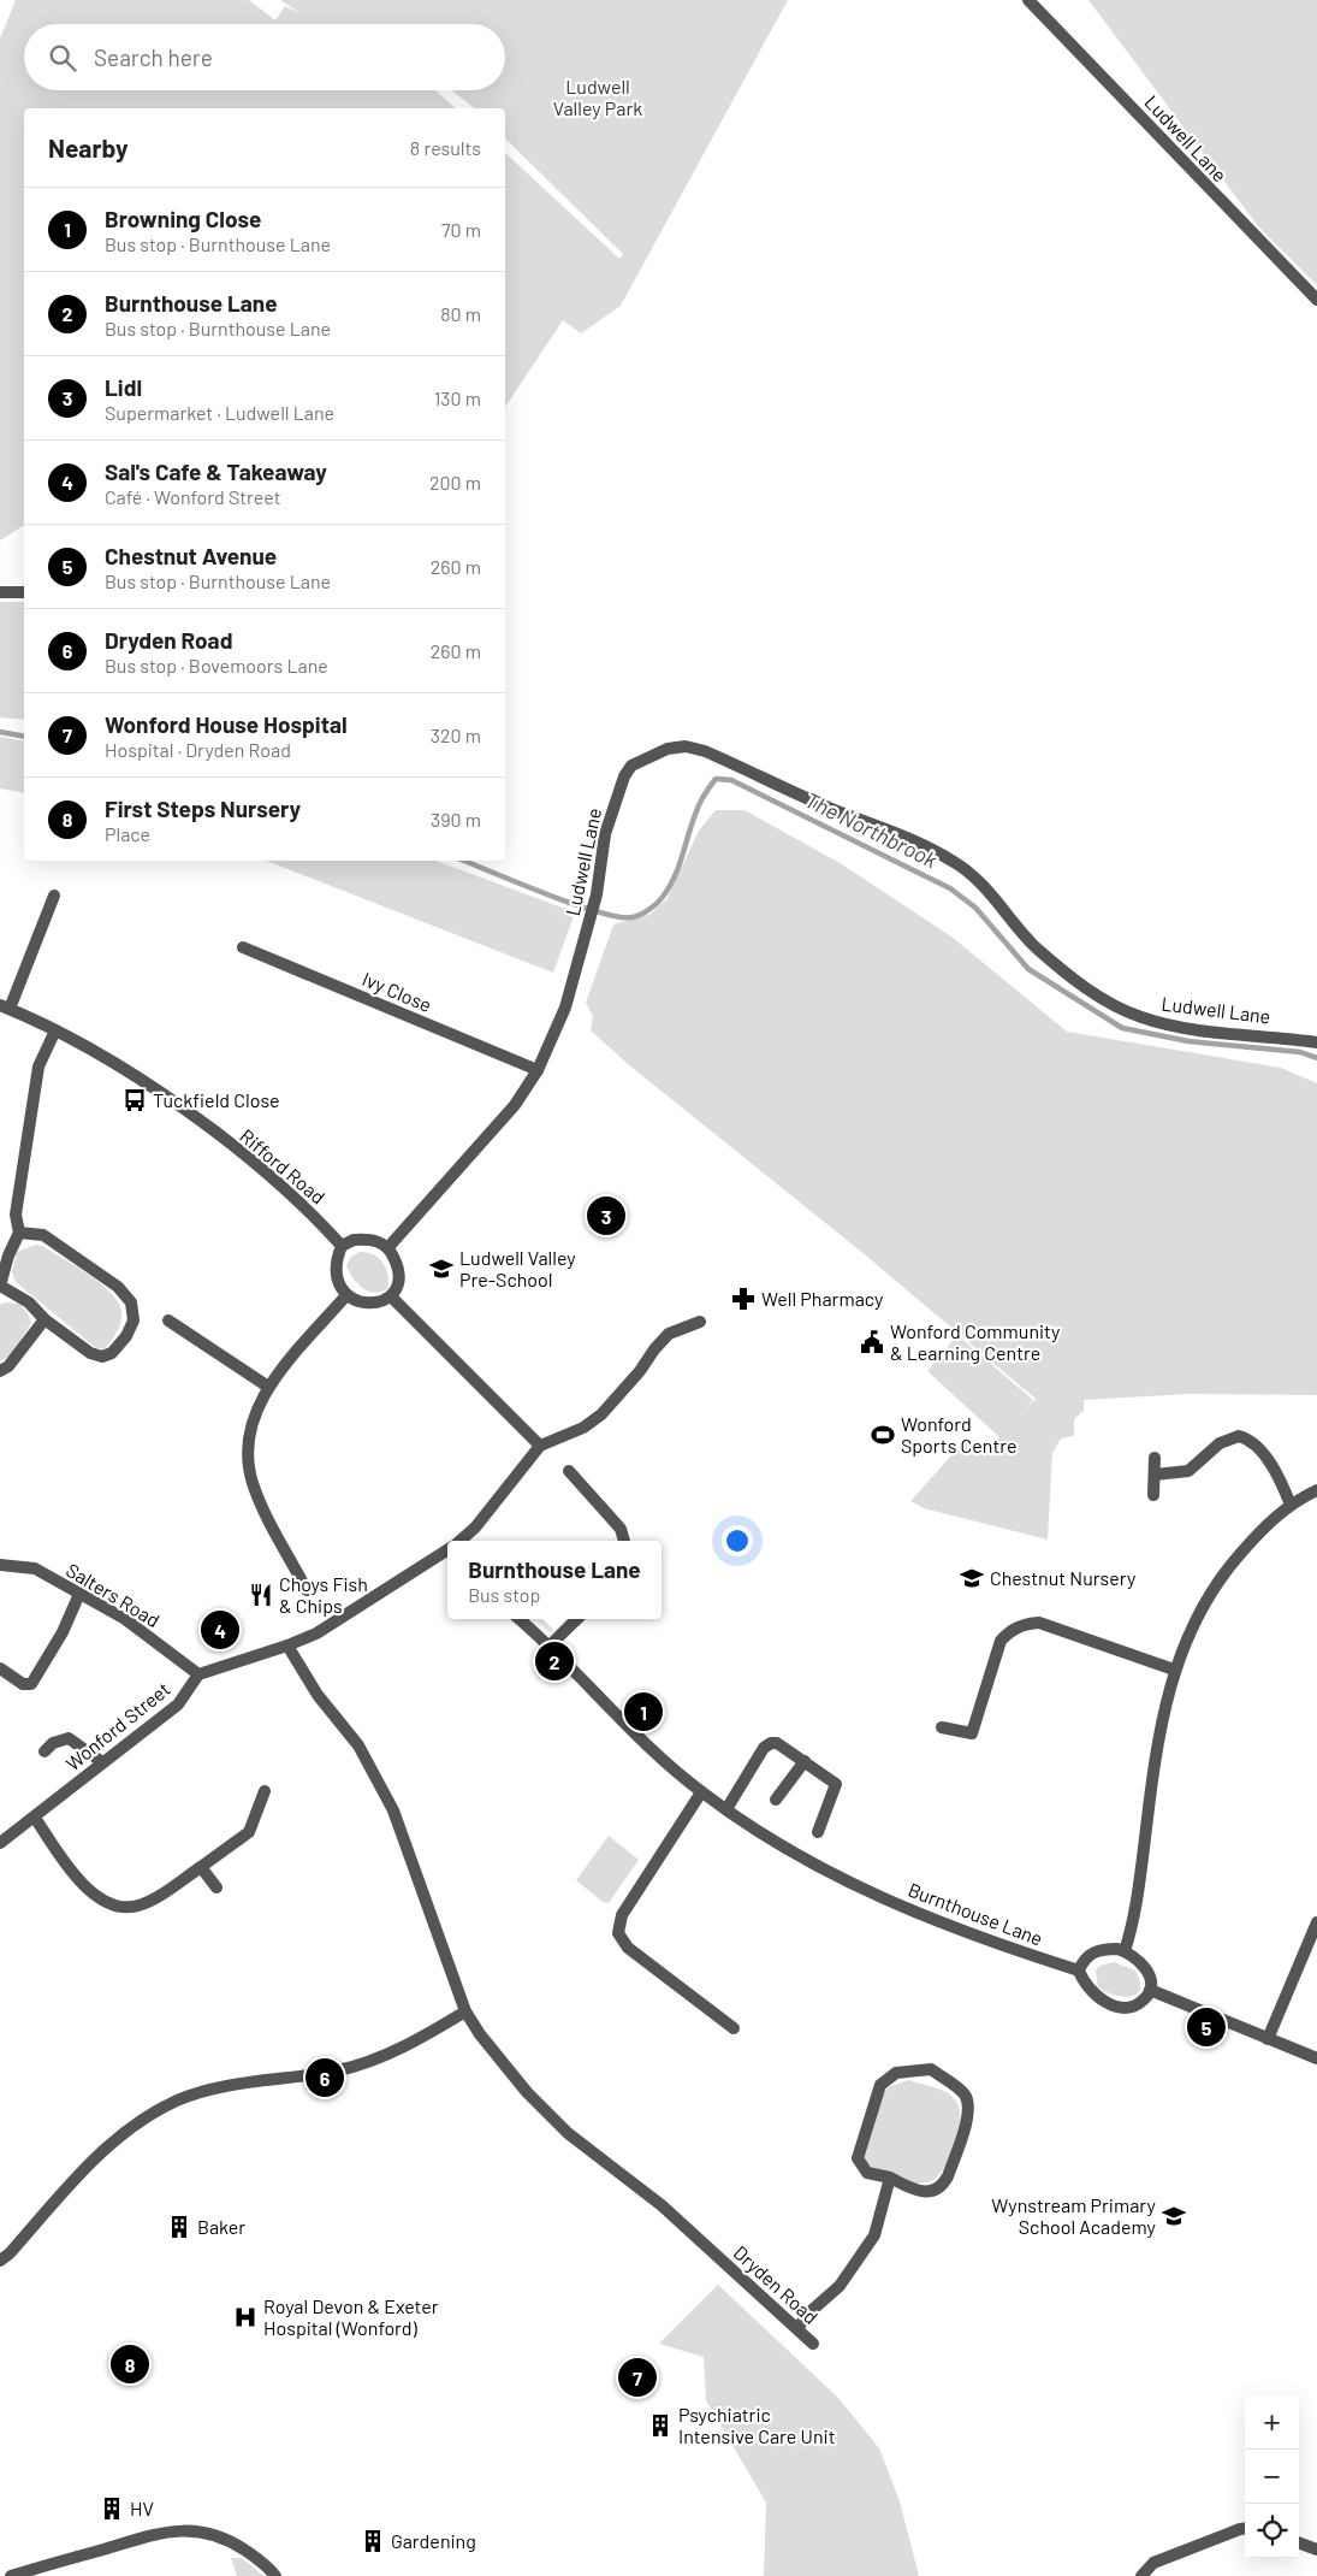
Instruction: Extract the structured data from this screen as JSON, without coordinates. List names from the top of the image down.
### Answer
{
  "streets": {
    "street": [
      "Ludwell Lane",
      "Ivy Close",
      "Rifford Road",
      "Salters Road",
      "Wonford Street",
      "Burnthouse Lane",
      "Dryden Road"
    ]
  },
  "crossings": [
    ["Ludwell Lane", "Ivy Close"],
    ["Ludwell Lane", "Rifford Road"],
    ["Salters Road", "Wonford Street"]
  ],
  "water": ["The Northbrook"],
  "parks": ["Ludwell Valley Park"],
  "places": {
    "bus stop": ["Tuckfield Close"],
    "school or university": ["Ludwell Valley Pre-School", "Chestnut Nursery", "Wynstream Primary School Academy"],
    "pharmacy": ["Well Pharmacy"],
    "public building": ["Wonford Community & Learning Centre"],
    "sports": ["Wonford Sports Centre"],
    "restaurant": ["Choys Fish & Chips"],
    "building": [
      "Baker",
      "Psychiatric Intensive Care Unit",
      "HV",
      "Gardening"
    ],
    "hospital": ["Royal Devon & Exeter Hospital (Wonford)"]
  },
  "page": {
    "search": "Search here",
    "heading": ["Nearby", "8 results"],
    "list": [
      {
        "mark": "1",
        "name": "Browning Close",
        "note": "Bus stop · Burnthouse Lane",
        "value": "70 m"
      },
      {
        "mark": "2",
        "name": "Burnthouse Lane",
        "note": "Bus stop · Burnthouse Lane",
        "value": "80 m"
      },
      {
        "mark": "3",
        "name": "Lidl",
        "note": "Supermarket · Ludwell Lane",
        "value": "130 m"
      },
      {
        "mark": "4",
        "name": "Sal's Cafe & Takeaway",
        "note": "Café · Wonford Street",
        "value": "200 m"
      },
      {
        "mark": "5",
        "name": "Chestnut Avenue",
        "note": "Bus stop · Burnthouse Lane",
        "value": "260 m"
      },
      {
        "mark": "6",
        "name": "Dryden Road",
        "note": "Bus stop · Bovemoors Lane",
        "value": "260 m"
      },
      {
        "mark": "7",
        "name": "Wonford House Hospital",
        "note": "Hospital · Dryden Road",
        "value": "320 m"
      },
      {
        "mark": "8",
        "name": "First Steps Nursery",
        "note": "Place",
        "value": "390 m"
      }
    ],
    "pins": [
      "3",
      "4",
      "2",
      "1",
      "5",
      "6",
      "8",
      "7"
    ],
    "popup": ["Burnthouse Lane", "Bus stop"],
    "map_buttons": ["+", "−"]
  }
}
